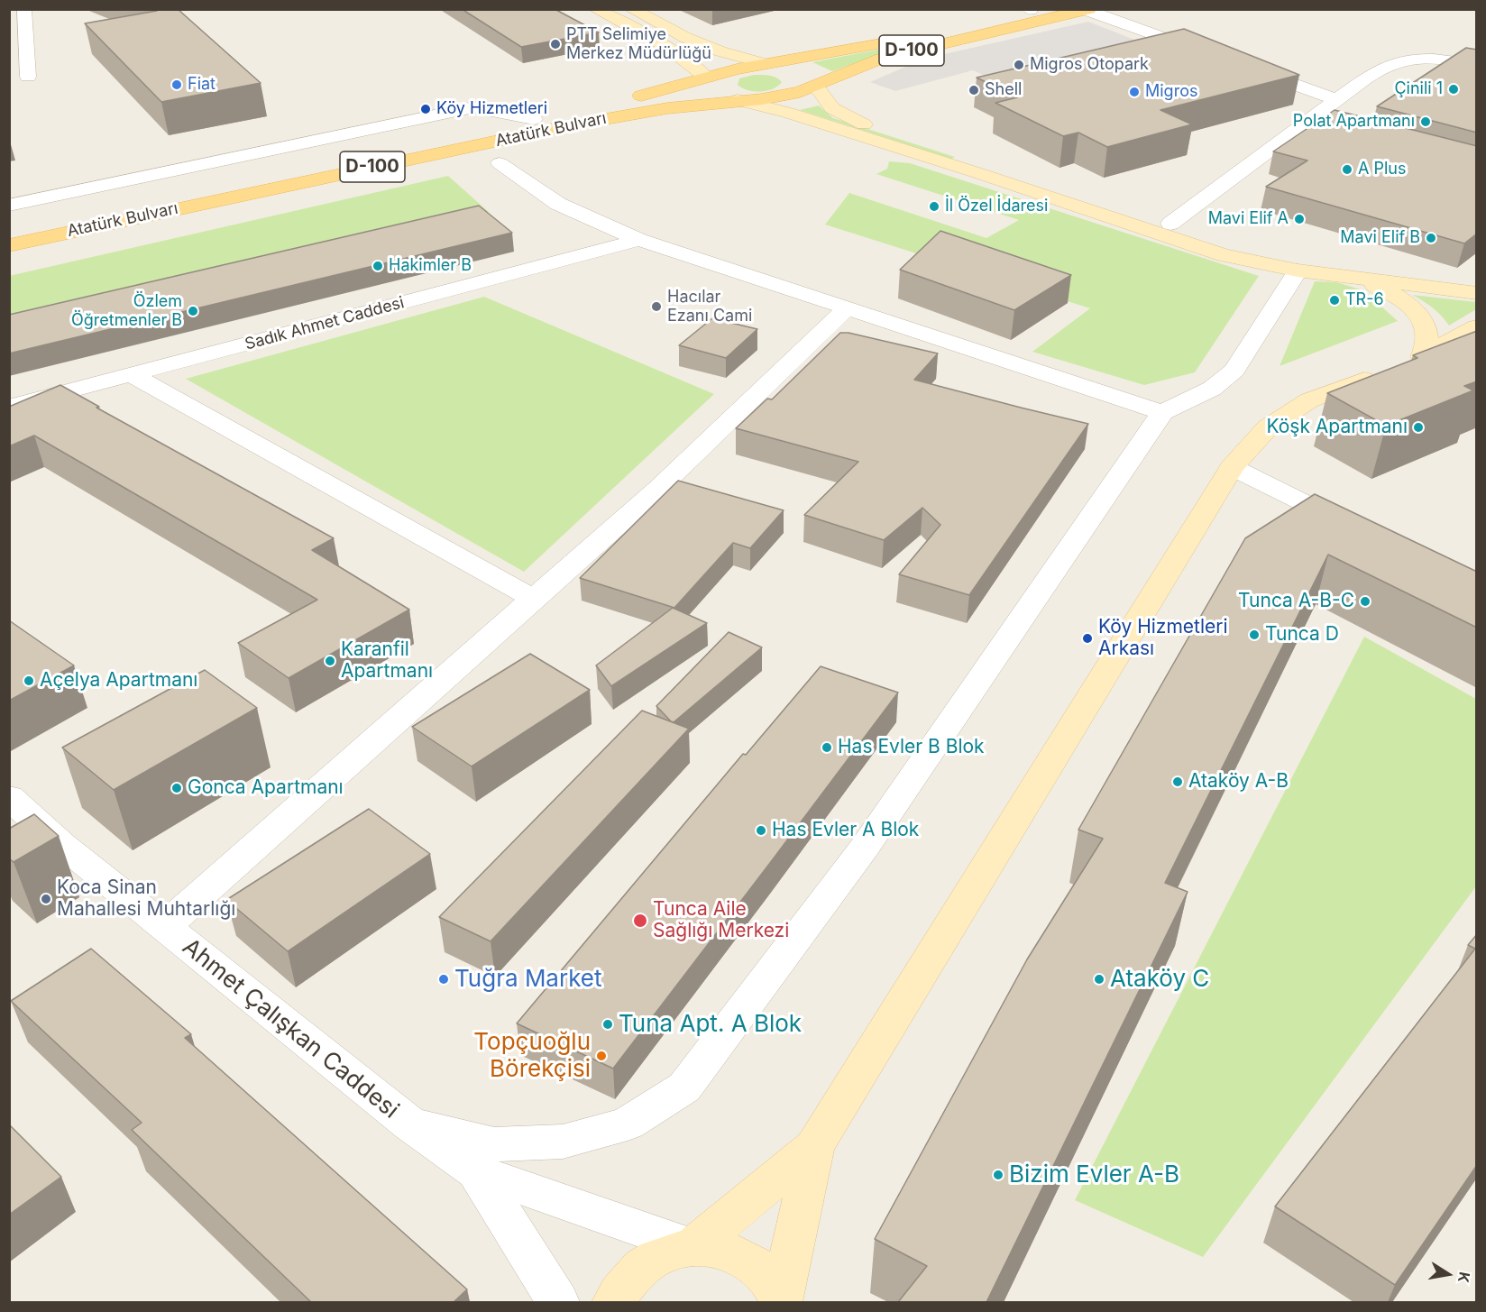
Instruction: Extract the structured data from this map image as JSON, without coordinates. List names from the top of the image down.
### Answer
{
  "streets": {
    "main road": ["D-100", "Atatürk Bulvarı"],
    "street": ["Sadık Ahmet Caddesi", "Ahmet Çalışkan Caddesi"]
  },
  "places": [
    "PTT Selimiye Merkez Müdürlüğü",
    "Migros Otopark",
    "Fiat",
    "Çinili 1",
    "Shell",
    "Migros",
    "Köy Hizmetleri",
    "Polat Apartmanı",
    "A Plus",
    "İl Özel İdaresi",
    "Mavi Elif A",
    "Mavi Elif B",
    "Hakimler B",
    "TR-6",
    "Hacılar Ezanı Cami",
    "Özlem Öğretmenler B",
    "Köşk Apartmanı",
    "Tunca A-B-C",
    "Tunca D",
    "Köy Hizmetleri Arkası",
    "Karanfil Apartmanı",
    "Açelya Apartmanı",
    "Has Evler B Blok",
    "Ataköy A-B",
    "Gonca Apartmanı",
    "Has Evler A Blok",
    "Koca Sinan Mahallesi Muhtarlığı",
    "Tunca Aile Sağlığı Merkezi",
    "Tuğra Market",
    "Ataköy C",
    "Tuna Apt. A Blok",
    "Topçuoğlu Börekçisi",
    "Bizim Evler A-B"
  ],
  "north": "right"
}
